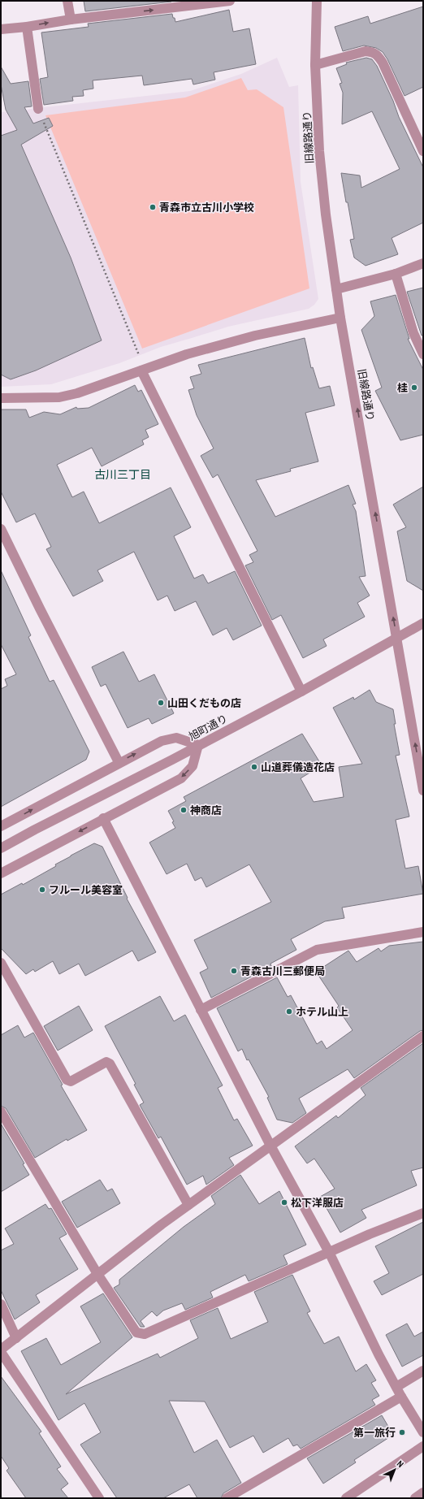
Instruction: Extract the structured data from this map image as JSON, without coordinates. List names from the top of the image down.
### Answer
{
  "streets": {
    "street": ["旧線路通り", "旭町通り"]
  },
  "crossings": [
    ["旧線路通り", "旭町通り"]
  ],
  "one_way": ["旧線路通り"],
  "districts": ["古川三丁目"],
  "places": [
    "青森市立古川小学校",
    "桂",
    "山田くだもの店",
    "山道葬儀造花店",
    "神商店",
    "フルール美容室",
    "青森古川三郵便局",
    "ホテル山上",
    "松下洋服店",
    "第一旅行"
  ],
  "north": "top right"
}
